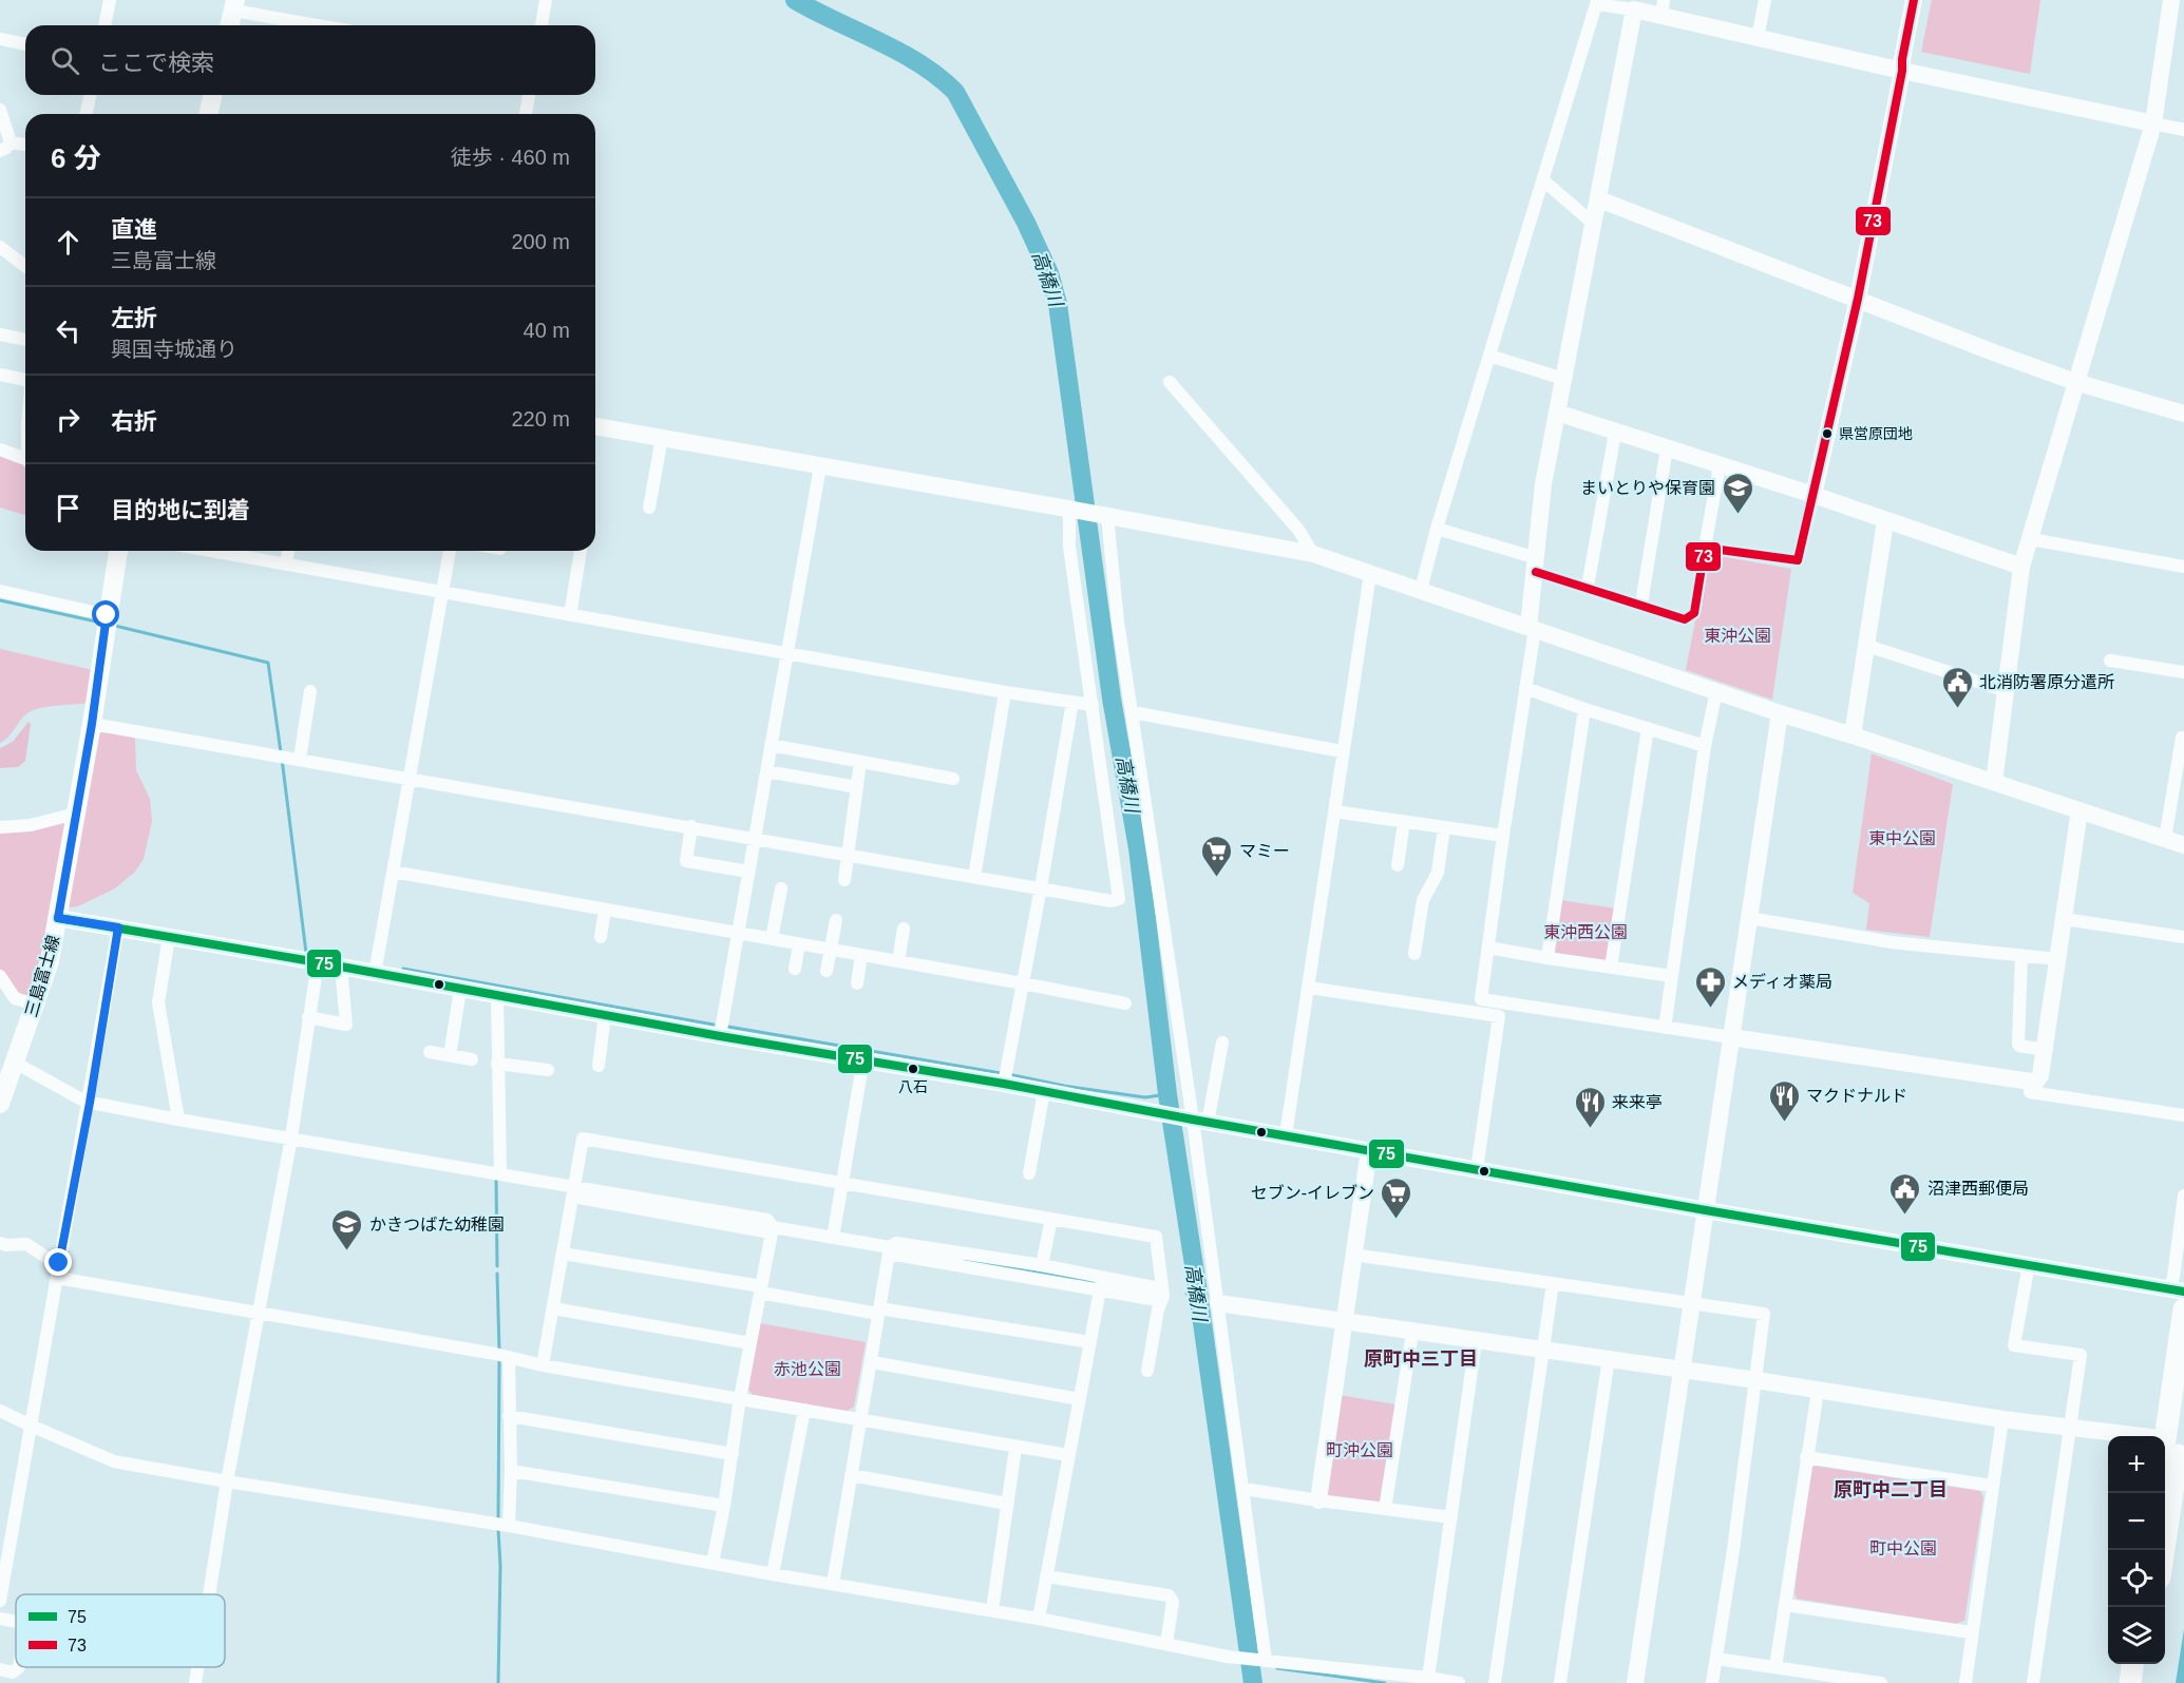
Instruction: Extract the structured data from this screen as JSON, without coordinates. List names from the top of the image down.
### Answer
{
  "streets": {
    "main road": ["三島富士線"]
  },
  "districts": ["原町中三丁目", "原町中二丁目"],
  "water": ["高橋川"],
  "parks": [
    "東沖公園",
    "東中公園",
    "東沖西公園",
    "赤池公園",
    "町沖公園",
    "町中公園"
  ],
  "places": {
    "other": ["県営原団地", "八石"],
    "school or university": ["まいとりや保育園", "かきつばた幼稚園"],
    "public building": ["北消防署原分遣所", "沼津西郵便局"],
    "supermarket": ["マミー", "セブン-イレブン"],
    "pharmacy": ["メディオ薬局"],
    "restaurant": ["マクドナルド", "来来亭"]
  },
  "lines": ["transit line 73", "transit line 75"],
  "legend": ["75", "73"],
  "page": {
    "search": "ここで検索",
    "heading": ["6 分", "徒歩 · 460 m"],
    "list": [
      ["直進", "三島富士線", "200 m"],
      ["左折", "興国寺城通り", "40 m"],
      ["右折", "220 m"],
      "目的地に到着"
    ],
    "map_buttons": ["+", "−"]
  }
}
